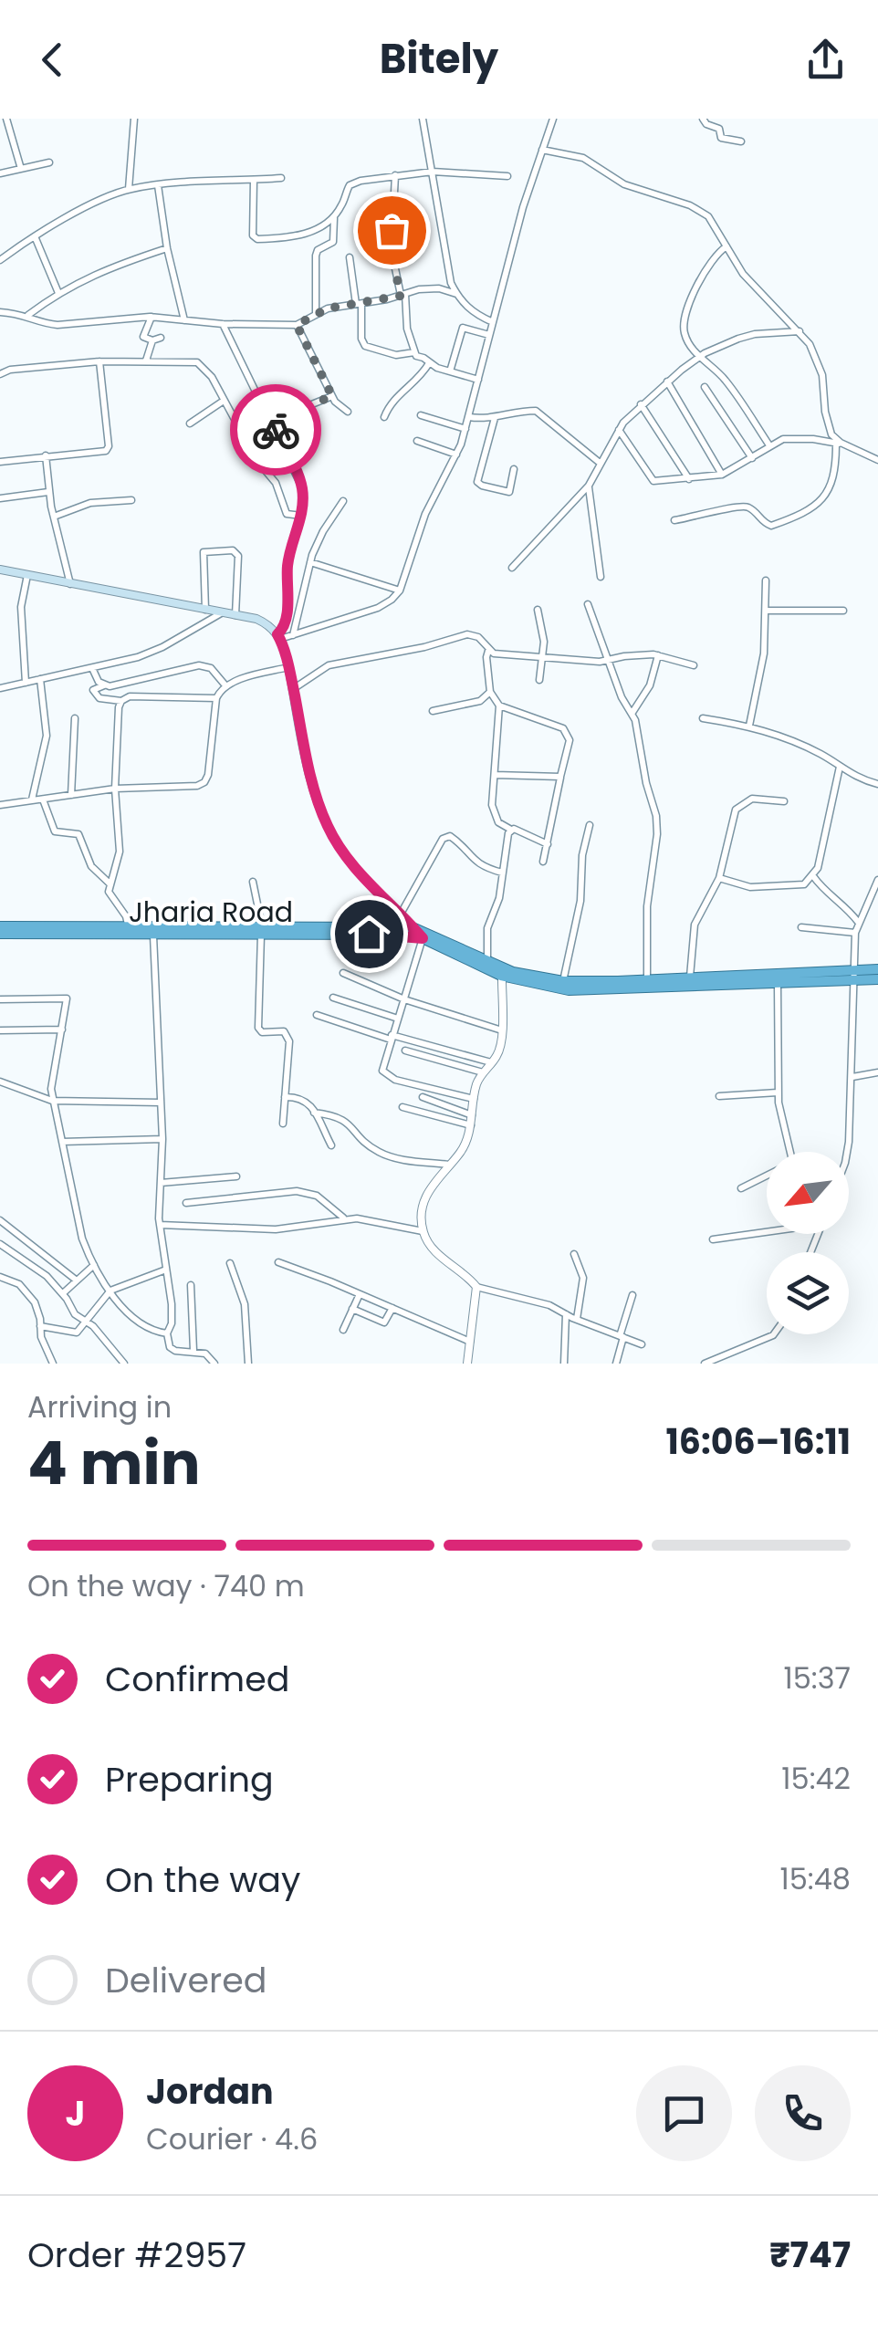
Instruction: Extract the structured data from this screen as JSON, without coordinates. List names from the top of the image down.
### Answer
{
  "streets": {
    "highway": ["Jharia Road"]
  },
  "north": "bottom left",
  "page": {
    "header": "Bitely",
    "heading": ["4 min", "Arriving in", "16:06–16:11"],
    "panel": [
      "Jordan",
      "Courier · 4.6",
      "Order #2957",
      "₹747"
    ],
    "bar": "On the way · 740 m",
    "list": [
      ["Confirmed", "15:37"],
      ["Preparing", "15:42"],
      ["On the way", "15:48"],
      "Delivered"
    ],
    "round": "J"
  }
}
